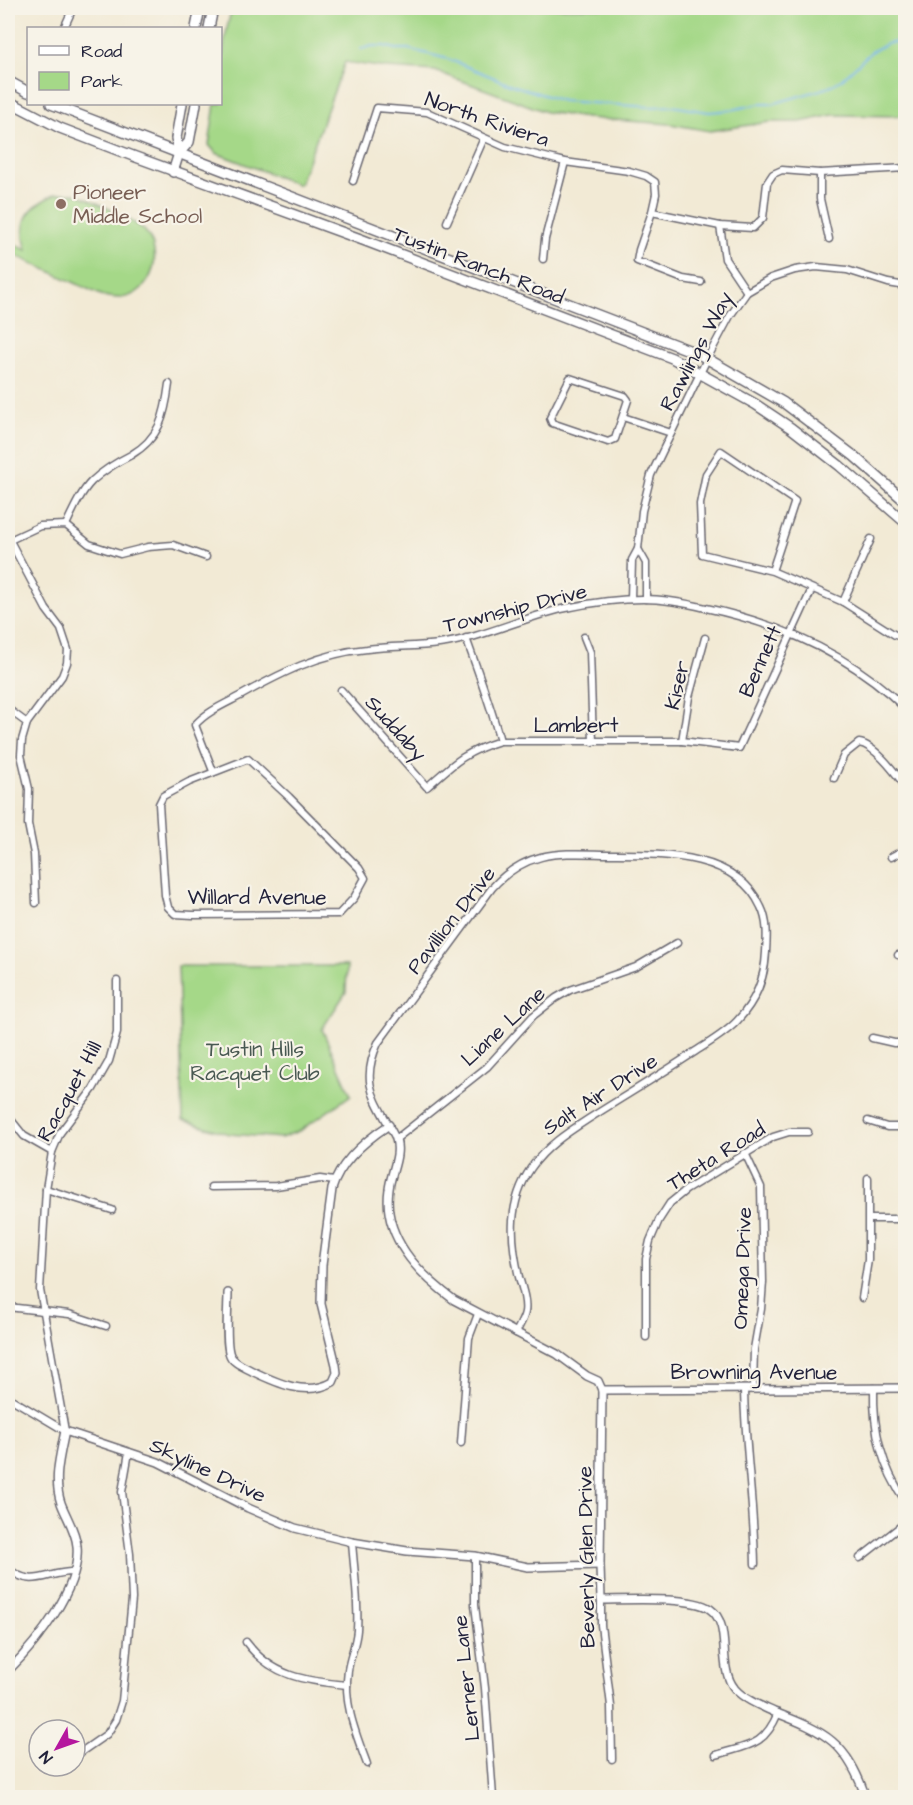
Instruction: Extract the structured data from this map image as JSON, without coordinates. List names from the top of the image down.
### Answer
{
  "streets": {
    "main road": ["Tustin Ranch Road"],
    "street": [
      "North Riviera",
      "Rawlings Way",
      "Township Drive",
      "Bennett",
      "Kiser",
      "Lambert",
      "Suddaby",
      "Willard Avenue",
      "Pavillion Drive",
      "Liane Lane",
      "Racquet Hill",
      "Salt Air Drive",
      "Theta Road",
      "Omega Drive",
      "Browning Avenue",
      "Skyline Drive",
      "Beverly Glen Drive",
      "Lerner Lane"
    ]
  },
  "crossings": [
    ["Tustin Ranch Road", "Rawlings Way"],
    ["Rawlings Way", "Township Drive"],
    ["Township Drive", "Bennett"],
    ["Township Drive", "Willard Avenue"],
    ["Bennett", "Lambert"],
    ["Kiser", "Lambert"],
    ["Lambert", "Suddaby"],
    ["Pavillion Drive", "Liane Lane"],
    ["Pavillion Drive", "Salt Air Drive"],
    ["Racquet Hill", "Skyline Drive"],
    ["Theta Road", "Omega Drive"],
    ["Omega Drive", "Browning Avenue"],
    ["Browning Avenue", "Beverly Glen Drive"],
    ["Skyline Drive", "Beverly Glen Drive"],
    ["Skyline Drive", "Lerner Lane"]
  ],
  "parks": ["Tustin Hills Racquet Club"],
  "places": ["Pioneer Middle School"],
  "legend": ["Road", "Park"],
  "north": "bottom left"
}
